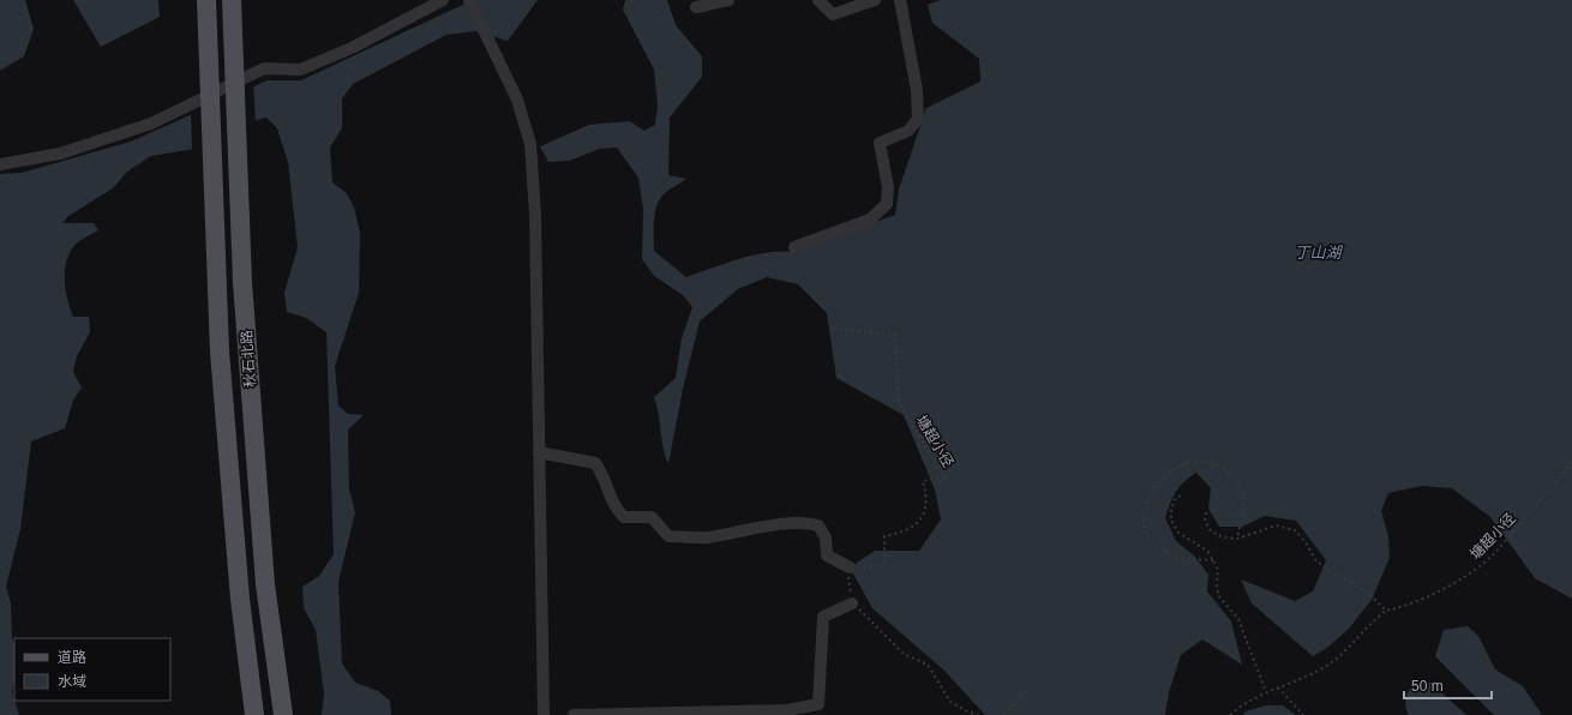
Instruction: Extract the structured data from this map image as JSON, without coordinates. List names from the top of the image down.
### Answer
{
  "streets": {
    "main road": ["秋石北路"],
    "path": ["塘超小径"]
  },
  "water": ["丁山湖"],
  "legend": ["道路", "水域"],
  "scale_bar": "50 m"
}
